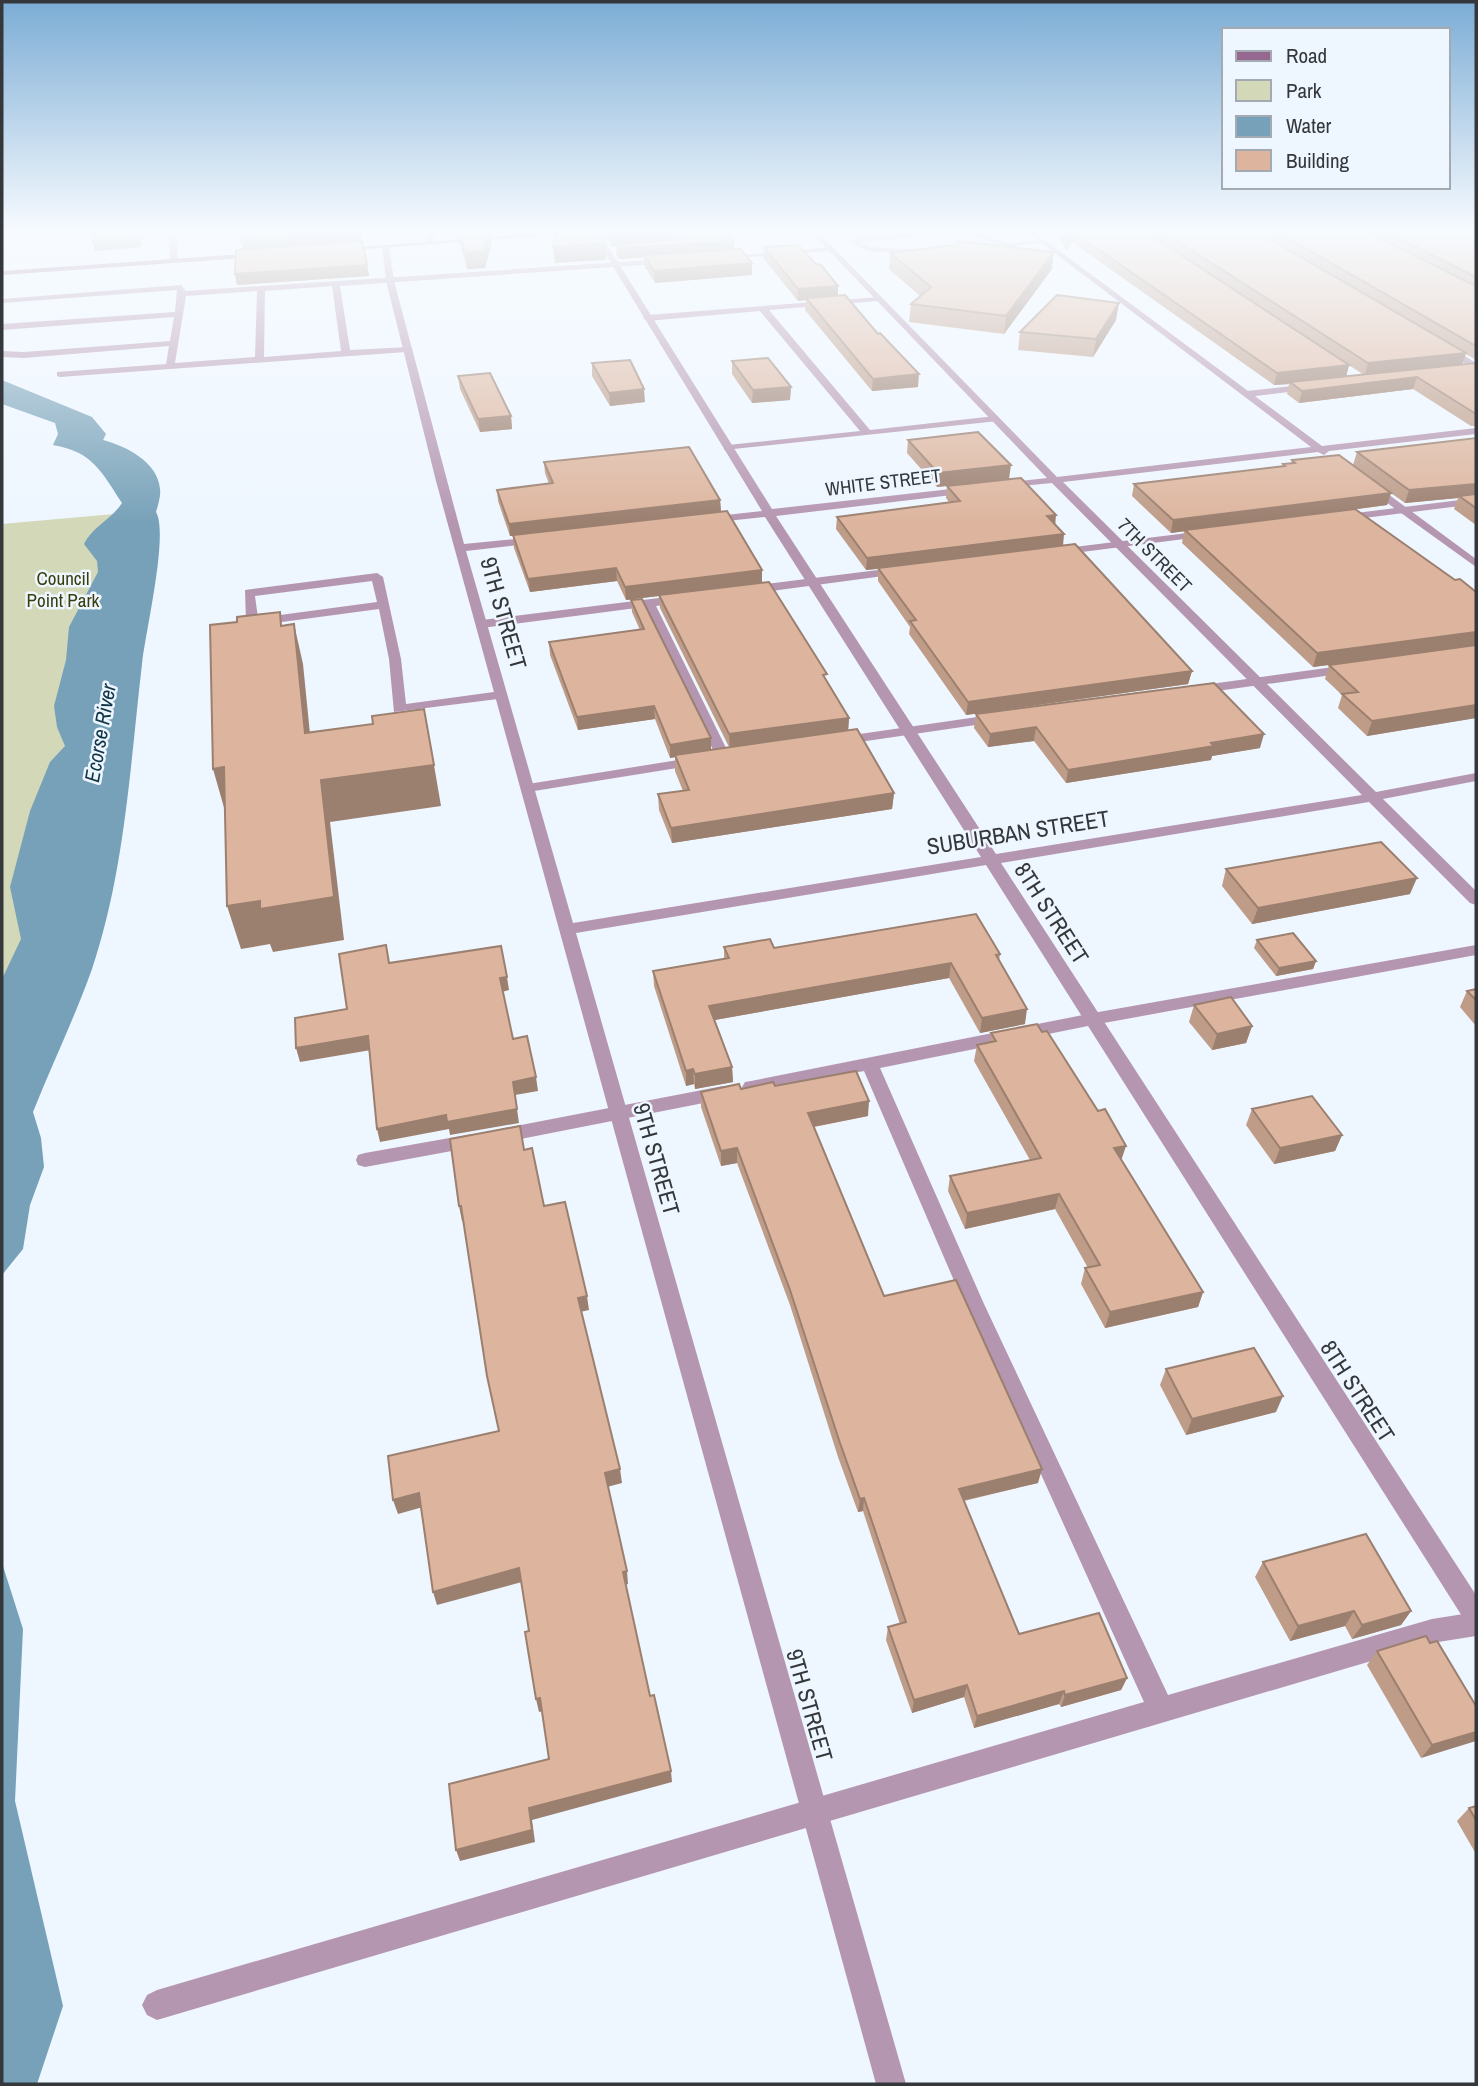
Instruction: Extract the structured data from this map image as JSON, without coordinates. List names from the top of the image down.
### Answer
{
  "streets": {
    "street": [
      "WHITE STREET",
      "7TH STREET",
      "9TH STREET",
      "SUBURBAN STREET",
      "8TH STREET"
    ]
  },
  "crossings": [
    ["WHITE STREET", "7TH STREET"],
    ["WHITE STREET", "8TH STREET"],
    ["7TH STREET", "SUBURBAN STREET"],
    ["9TH STREET", "SUBURBAN STREET"],
    ["SUBURBAN STREET", "8TH STREET"]
  ],
  "water": ["Ecorse River"],
  "parks": ["Council Point Park"],
  "legend": [
    "Road",
    "Park",
    "Water",
    "Building"
  ]
}
